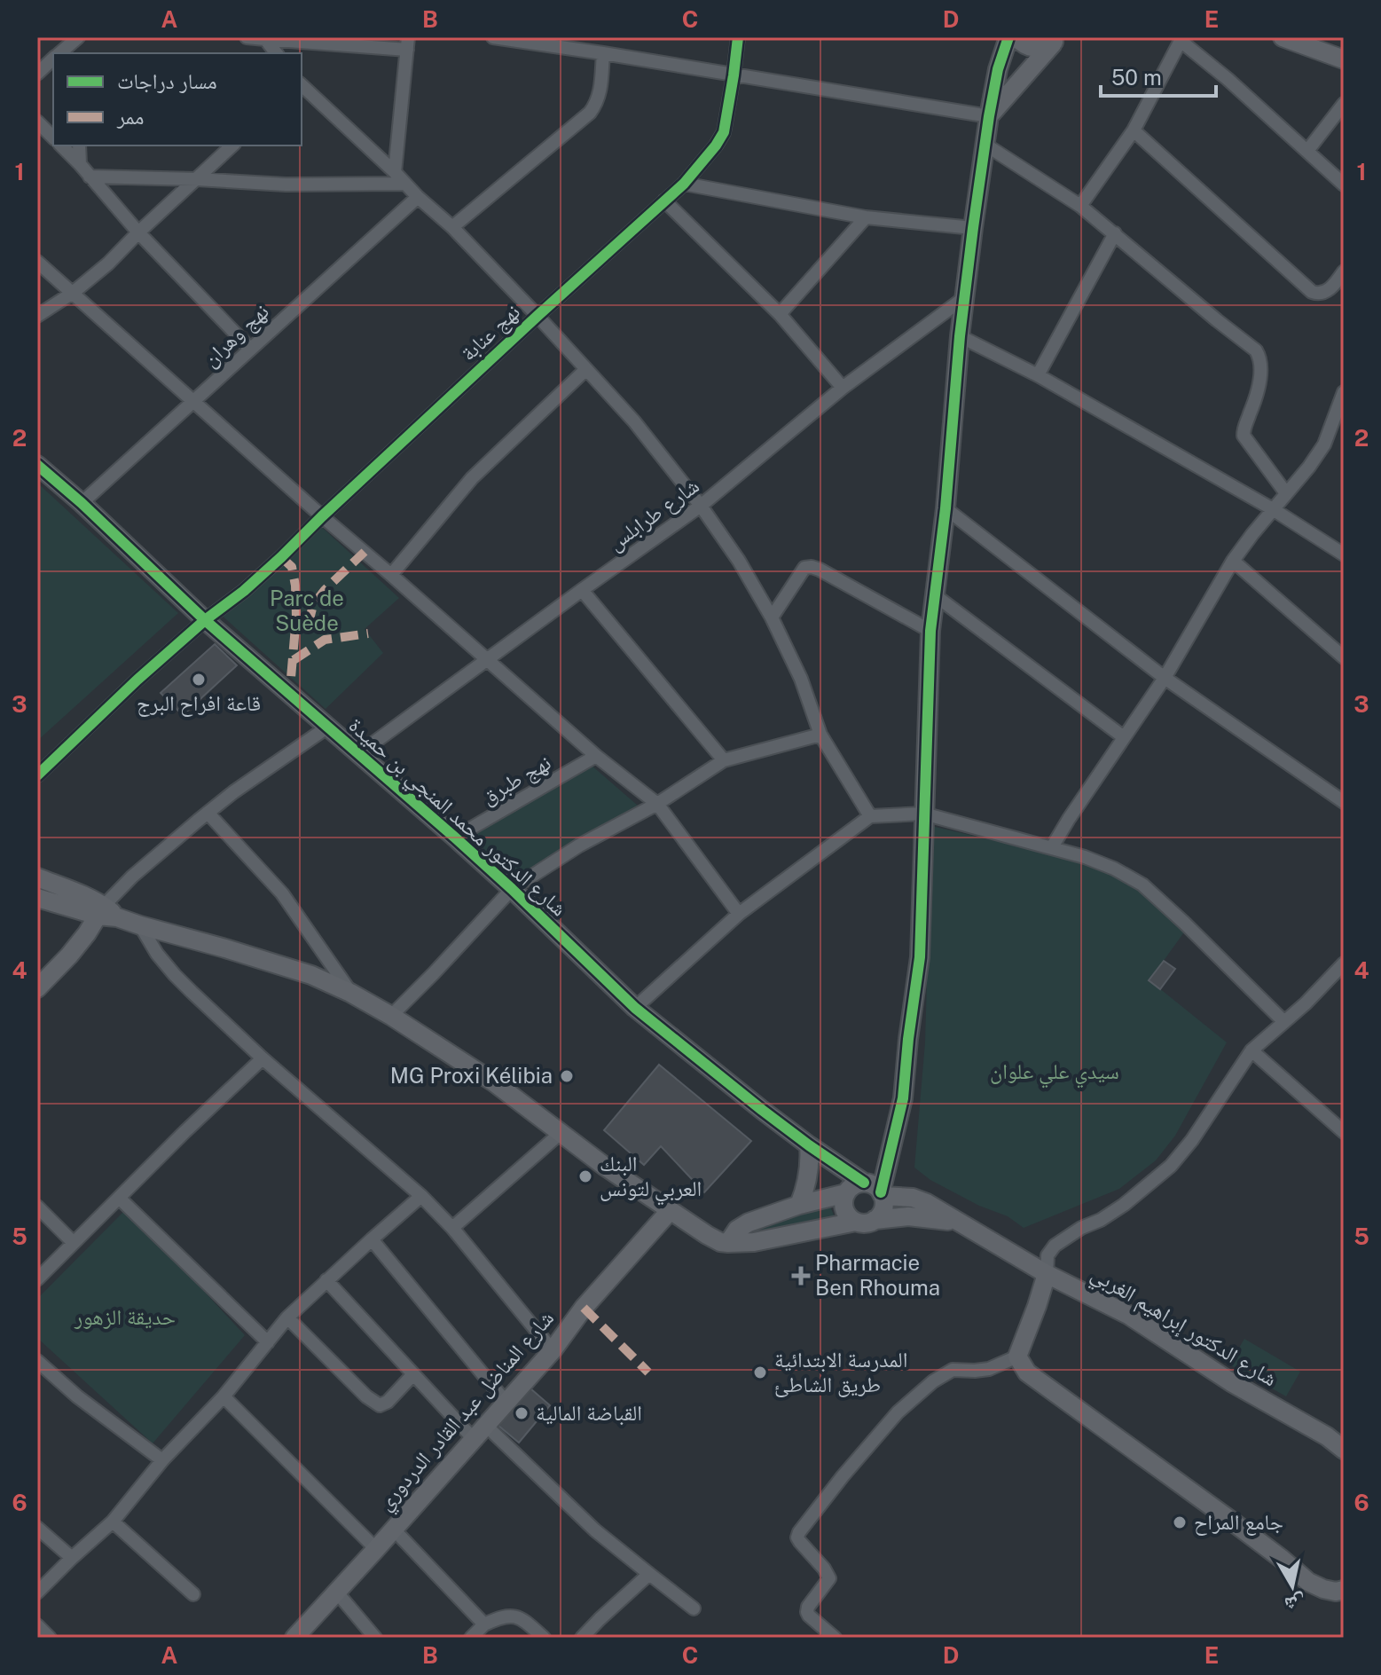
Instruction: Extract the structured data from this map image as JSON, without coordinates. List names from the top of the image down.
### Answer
{
  "streets": {
    "street": [
      "نهج عنابة",
      "نهج وهران",
      "شارع طرابلس",
      "نهج طبرق",
      "شارع الدكتور محمد المنجي بن حميدة",
      "شارع الدكتور إبراهيم الغربي",
      "شارع المناضل عبد القادر الدردوري"
    ]
  },
  "crossings": [
    ["نهج عنابة", "شارع الدكتور محمد المنجي بن حميدة"],
    ["نهج وهران", "شارع الدكتور محمد المنجي بن حميدة"],
    ["شارع طرابلس", "شارع الدكتور محمد المنجي بن حميدة"],
    ["نهج طبرق", "شارع الدكتور محمد المنجي بن حميدة"],
    ["شارع الدكتور محمد المنجي بن حميدة", "شارع الدكتور إبراهيم الغربي"]
  ],
  "parks": ["Parc de Suède", "سيدي علي علوان", "حديقة الزهور"],
  "places": {
    "other": [
      "قاعة افراح البرج",
      "MG Proxi Kélibia",
      "البنك العربي لتونس",
      "المدرسة الابتدائية طريق الشاطئ",
      "القباضة المالية",
      "جامع المراح"
    ],
    "health": ["Pharmacie Ben Rhouma"]
  },
  "legend": ["مسار دراجات", "ممر"],
  "scale_bar": "50 m",
  "north": "bottom",
  "grid": {
    "columns": [
      "A",
      "B",
      "C",
      "D",
      "E"
    ],
    "rows": [
      "1",
      "2",
      "3",
      "4",
      "5",
      "6"
    ]
  }
}
